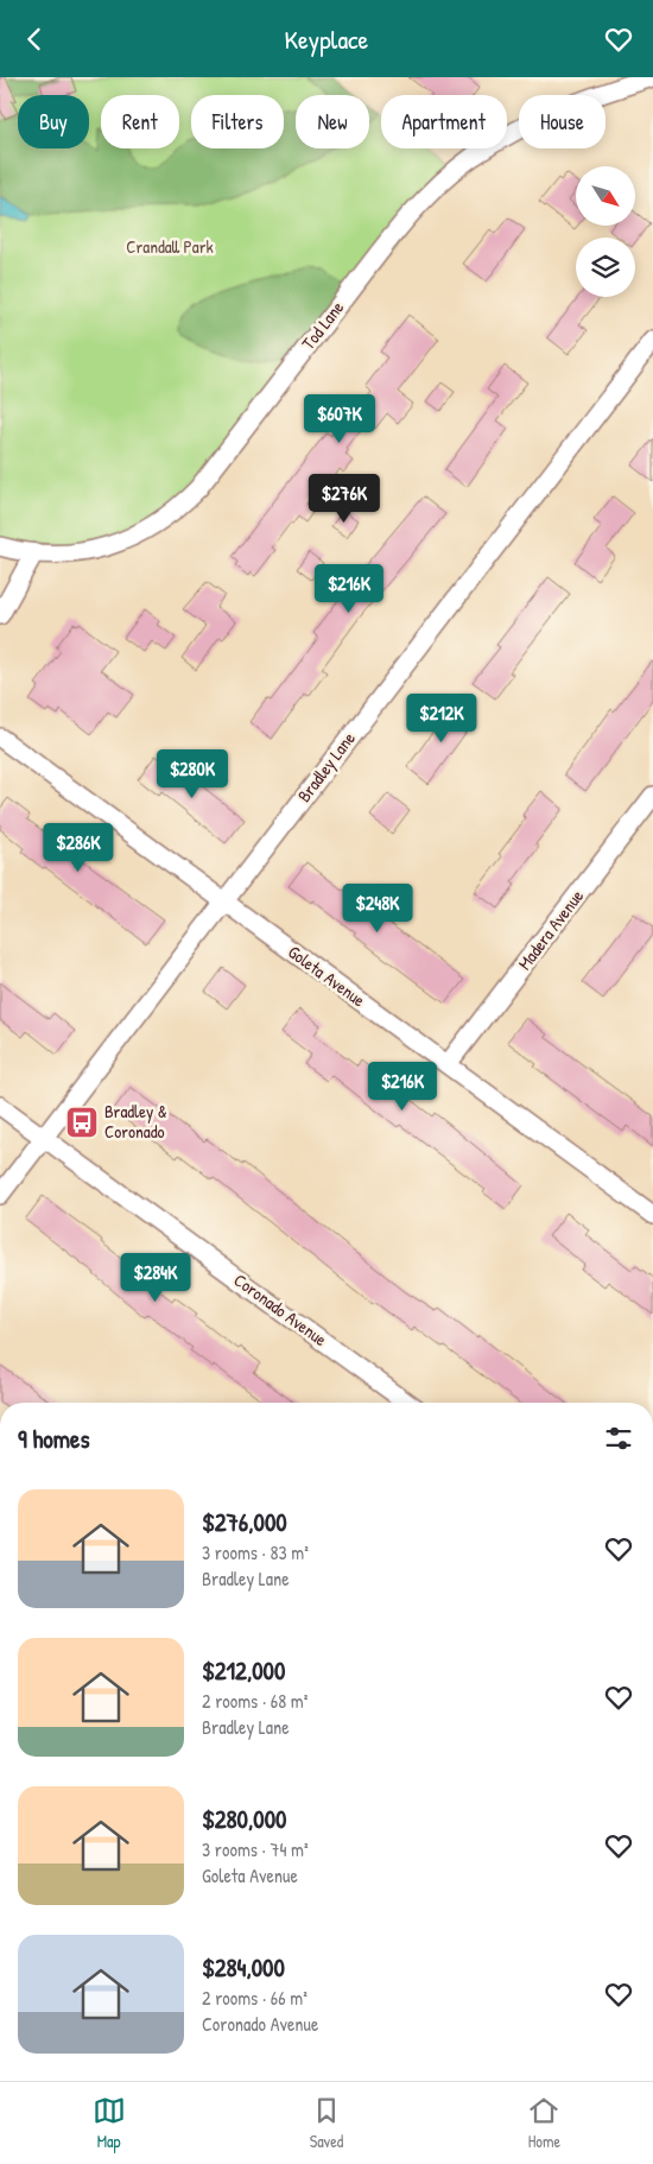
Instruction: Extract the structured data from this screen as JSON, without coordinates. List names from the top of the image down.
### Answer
{
  "streets": {
    "street": [
      "Tod Lane",
      "Bradley Lane",
      "Madera Avenue",
      "Goleta Avenue",
      "Coronado Avenue"
    ]
  },
  "crossings": [
    ["Bradley Lane", "Goleta Avenue"],
    ["Bradley Lane", "Coronado Avenue"],
    ["Madera Avenue", "Goleta Avenue"]
  ],
  "parks": ["Crandall Park"],
  "places": {
    "bus stop": ["Bradley & Coronado"]
  },
  "north": "bottom right",
  "page": {
    "header": "Keyplace",
    "chip": [
      "Buy",
      "Rent",
      "Filters",
      "New",
      "Apartment",
      "House"
    ],
    "price": [
      "$607K",
      "$276K",
      "$216K",
      "$212K",
      "$280K",
      "$286K",
      "$248K",
      "$216K",
      "$284K"
    ],
    "heading": "9 homes",
    "list": [
      {
        "name": "$276,000",
        "note": "3 rooms · 83 m² · Bradley Lane"
      },
      {
        "name": "$212,000",
        "note": "2 rooms · 68 m² · Bradley Lane"
      },
      {
        "name": "$280,000",
        "note": "3 rooms · 74 m² · Goleta Avenue"
      },
      {
        "name": "$284,000",
        "note": "2 rooms · 66 m² · Coronado Avenue"
      }
    ],
    "tabs": ["Map", "Saved", "Home"]
  }
}
